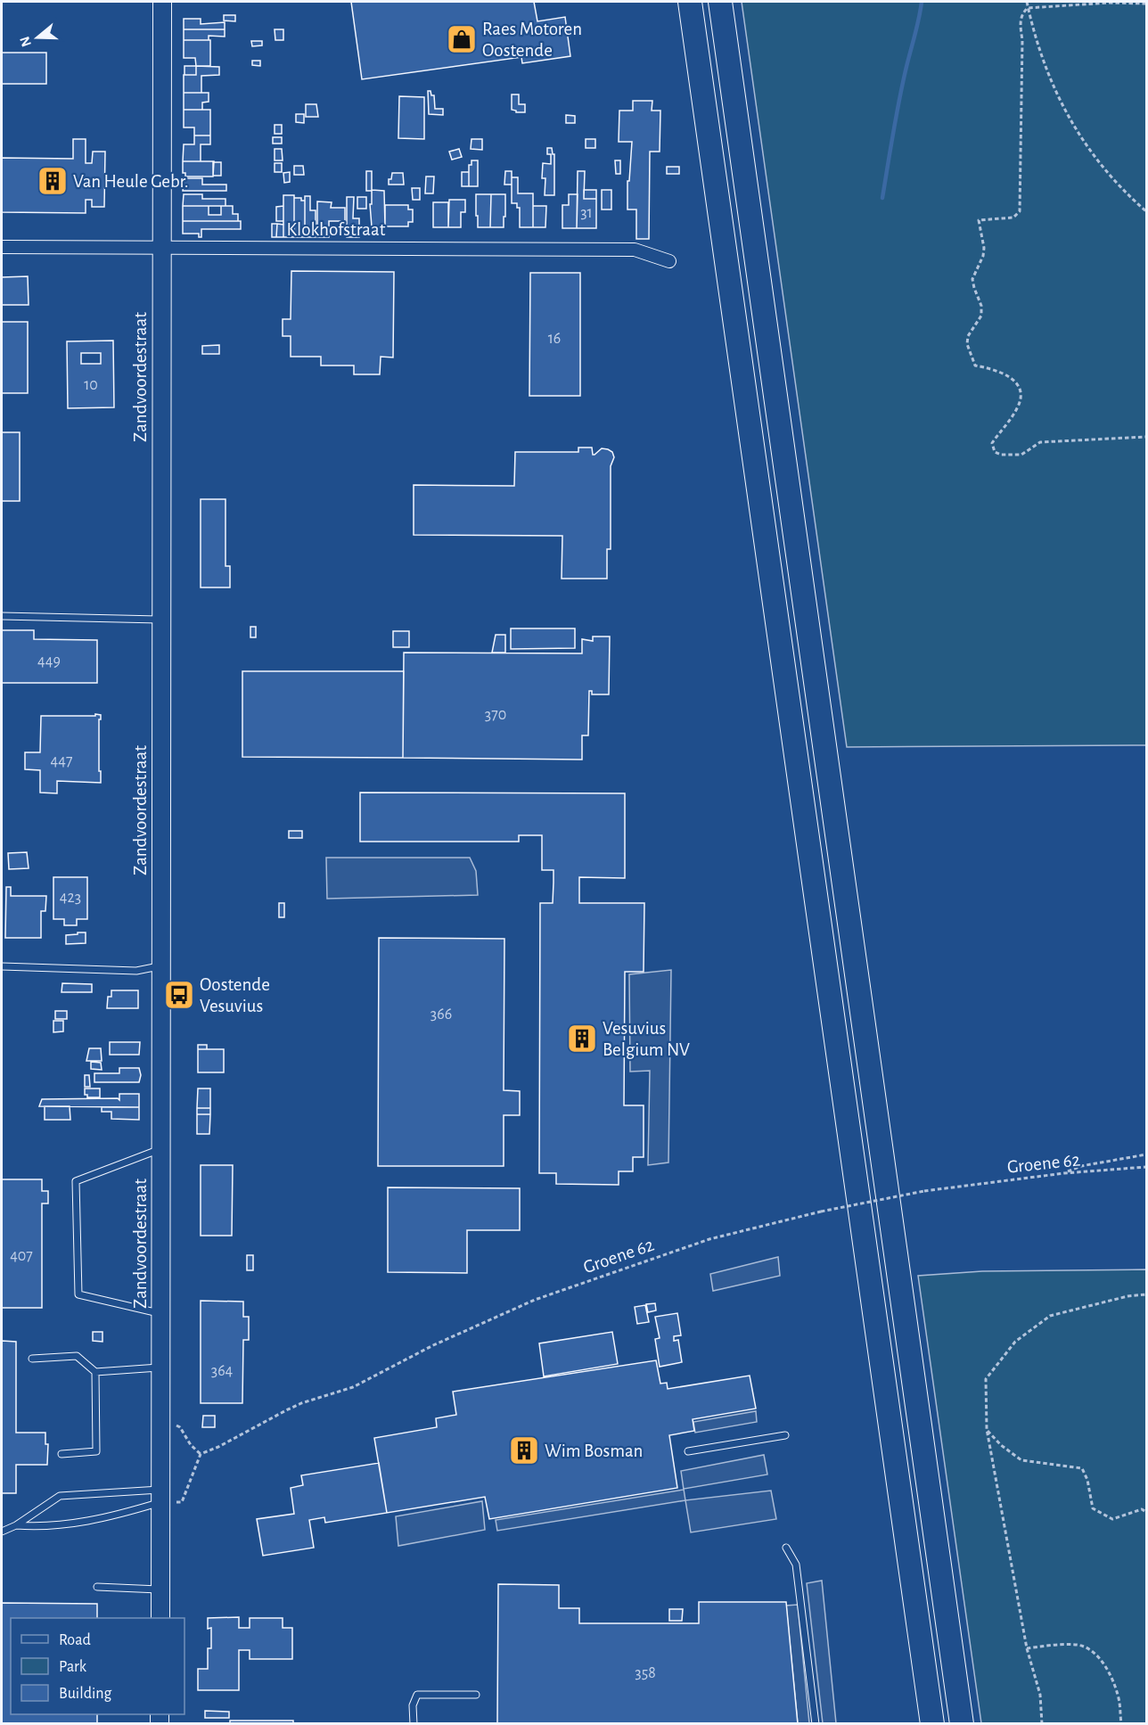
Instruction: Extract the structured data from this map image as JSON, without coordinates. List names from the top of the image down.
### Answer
{
  "streets": {
    "main road": ["Zandvoordestraat"],
    "street": ["Klokhofstraat"],
    "path": ["Groene 62"]
  },
  "crossings": [
    ["Klokhofstraat", "Zandvoordestraat"]
  ],
  "places": {
    "shop": ["Raes Motoren Oostende"],
    "building": ["Van Heule Gebr.", "Vesuvius Belgium NV", "Wim Bosman"],
    "bus stop": ["Oostende Vesuvius"]
  },
  "house_numbers": [
    "31",
    "16",
    "10",
    "449",
    "370",
    "447",
    "423",
    "366",
    "407",
    "364",
    "358"
  ],
  "legend": ["Road", "Park", "Building"],
  "north": "left"
}
